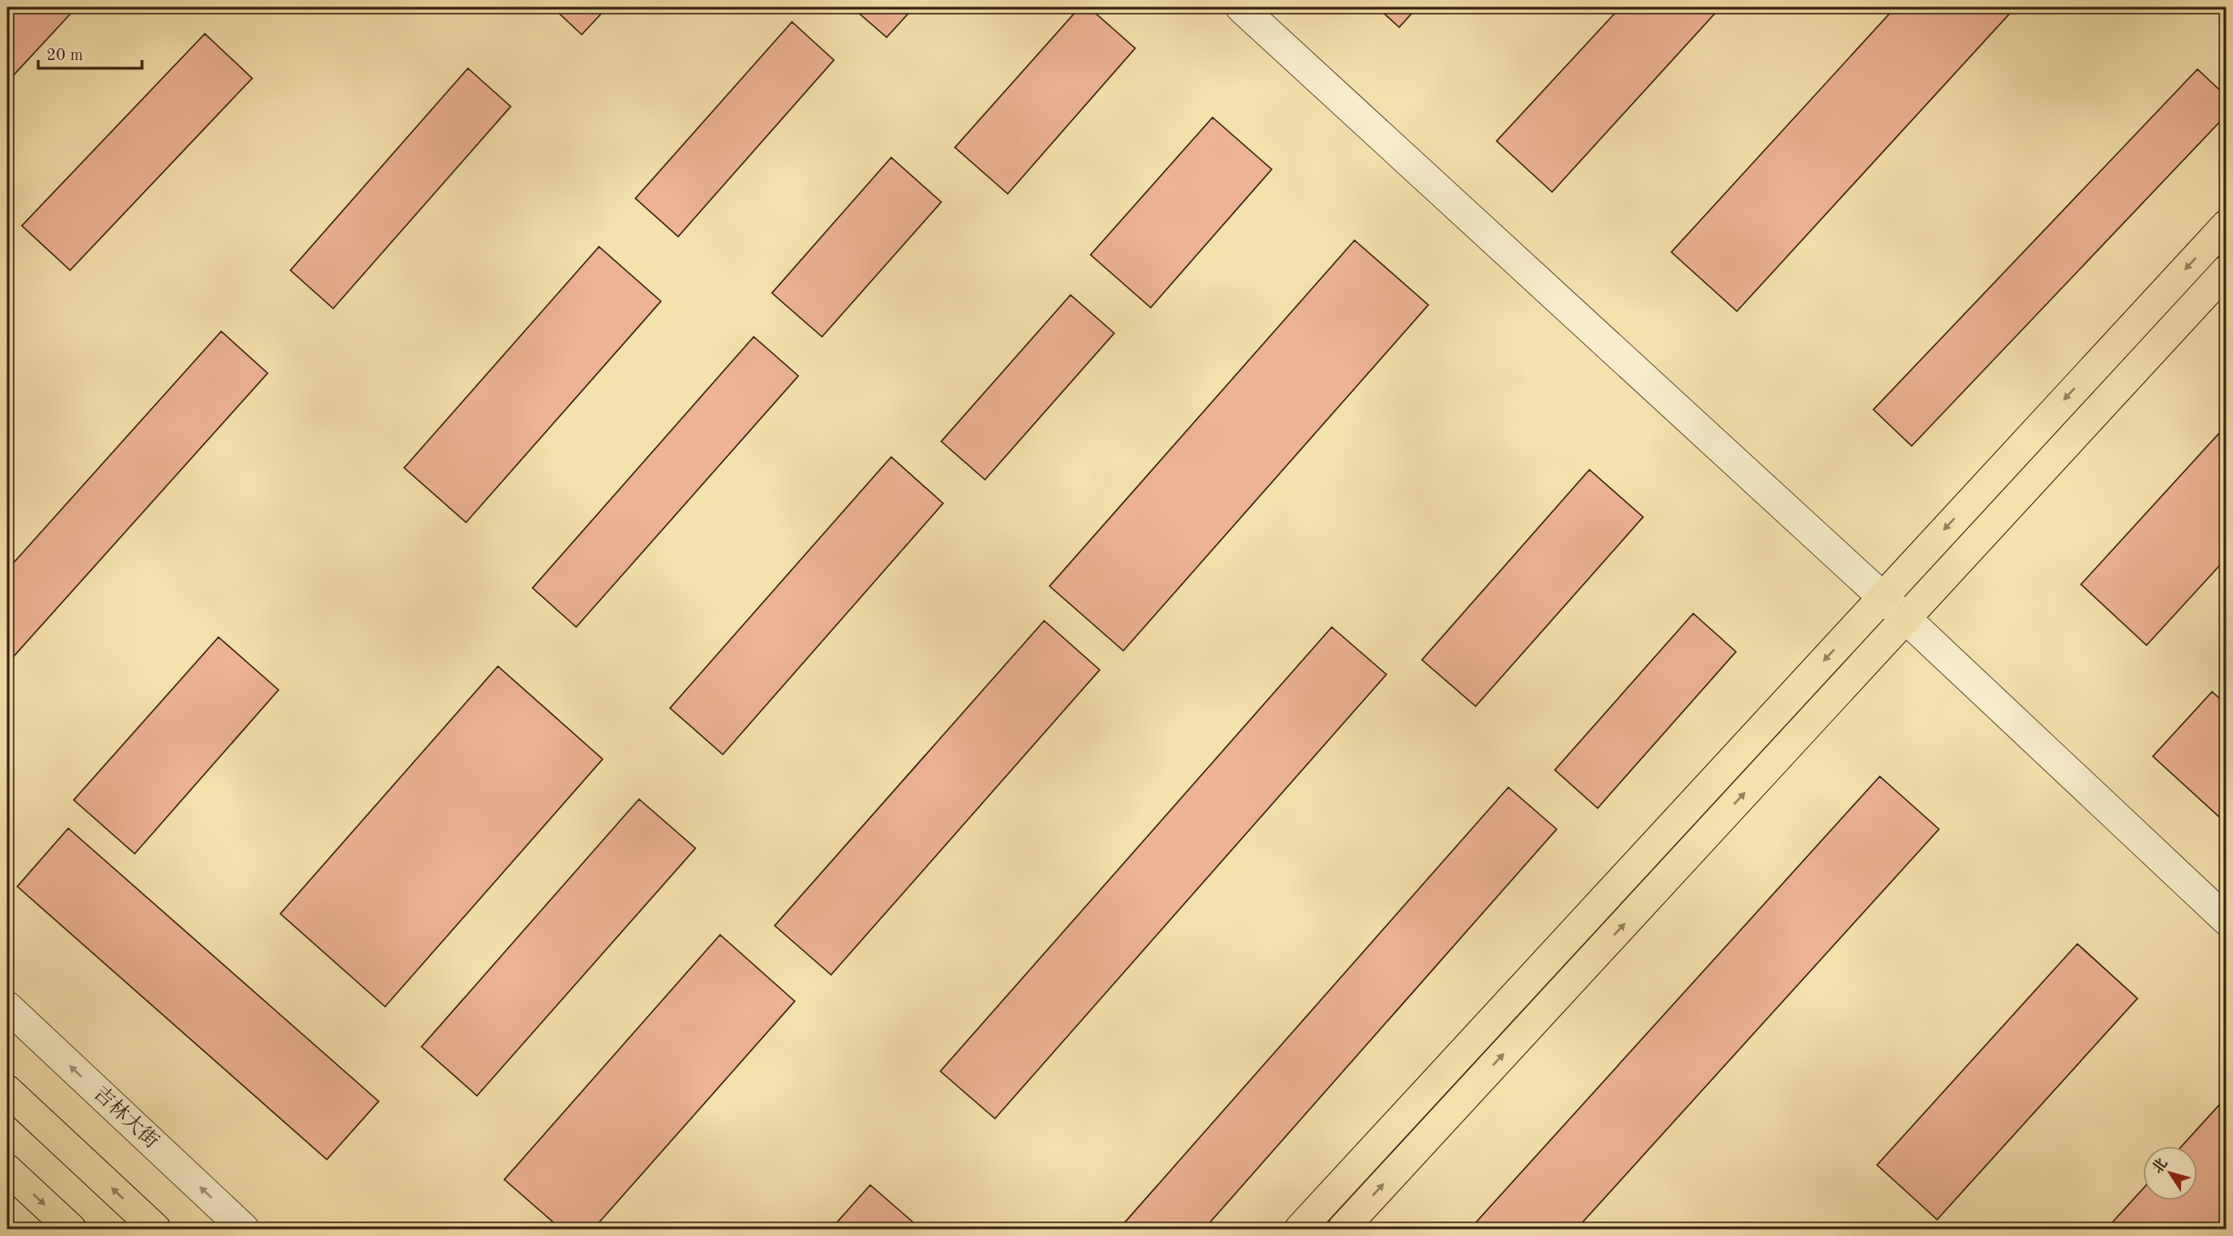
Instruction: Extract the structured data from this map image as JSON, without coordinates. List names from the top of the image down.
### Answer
{
  "streets": {
    "street": ["吉林大街"]
  },
  "one_way": ["吉林大街"],
  "scale_bar": "20 m",
  "north": "top left"
}
